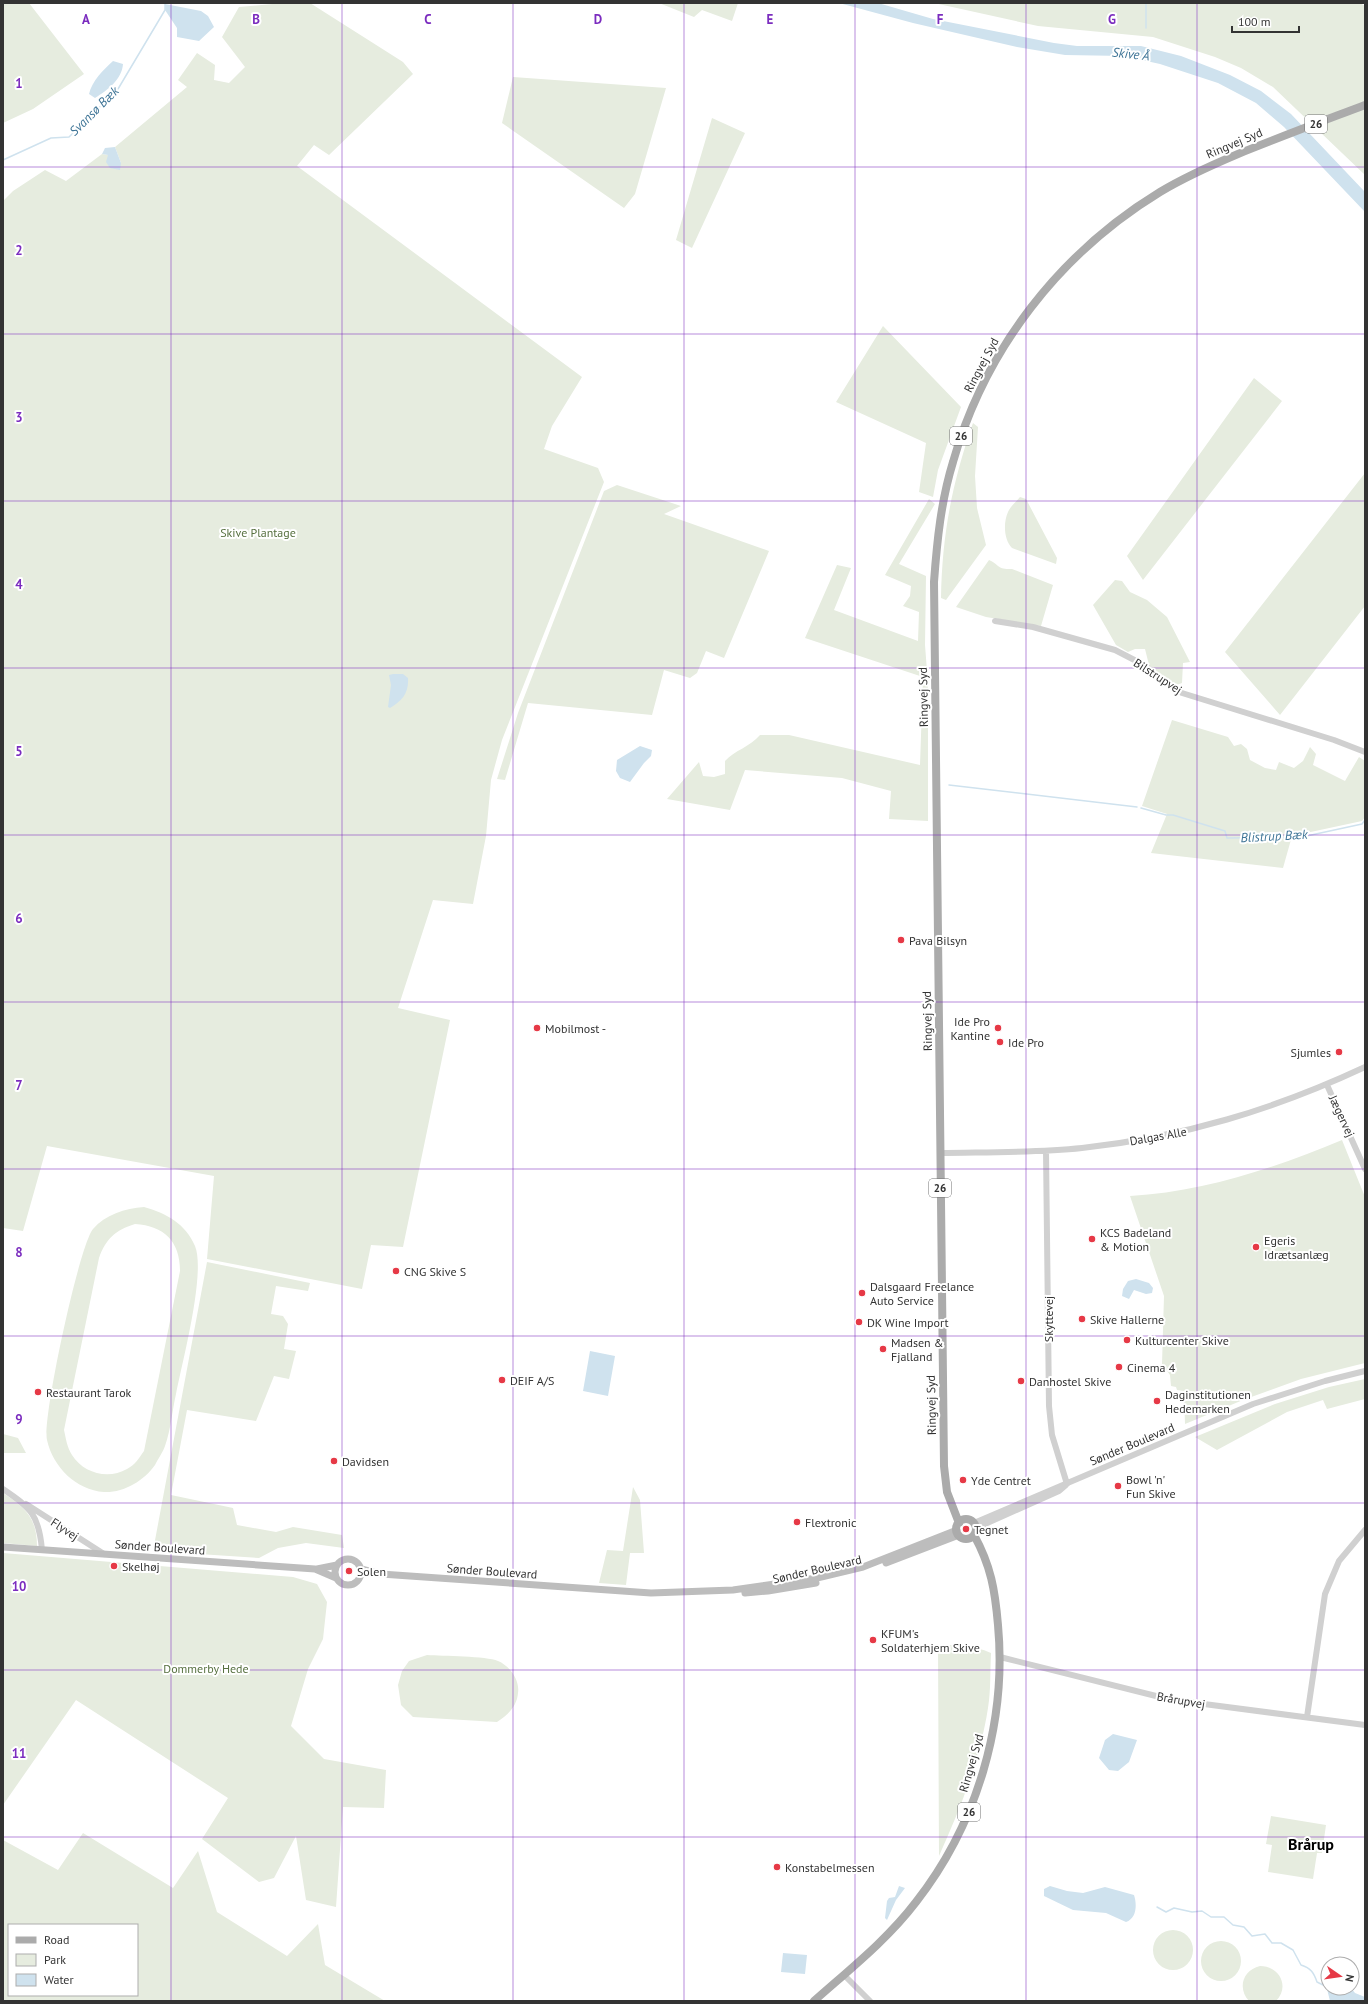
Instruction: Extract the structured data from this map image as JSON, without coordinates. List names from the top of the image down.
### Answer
{
  "streets": {
    "main road": ["26", "Ringvej Syd", "Sønder Boulevard"],
    "street": [
      "Bilstrupvej",
      "Jægervej",
      "Dalgas Alle",
      "Skyttevej",
      "Flyvej",
      "Brårupvej"
    ]
  },
  "crossings": [
    ["26", "Ringvej Syd"],
    ["26", "Sønder Boulevard"],
    ["Ringvej Syd", "Dalgas Alle"],
    ["Ringvej Syd", "Sønder Boulevard"],
    ["Ringvej Syd", "Brårupvej"],
    ["Jægervej", "Dalgas Alle"],
    ["Dalgas Alle", "Skyttevej"],
    ["Skyttevej", "Sønder Boulevard"],
    ["Sønder Boulevard", "Flyvej"]
  ],
  "districts": ["Brårup"],
  "water": ["Skive Å", "Svansø Bæk", "Blistrup Bæk"],
  "parks": ["Skive Plantage", "Dommerby Hede"],
  "places": [
    "Pava Bilsyn",
    "Mobilmost -",
    "Ide Pro Kantine",
    "Ide Pro",
    "Sjumles",
    "KCS Badeland & Motion",
    "Egeris Idrætsanlæg",
    "CNG Skive S",
    "Dalsgaard Freelance Auto Service",
    "Skive Hallerne",
    "DK Wine Import",
    "Kulturcenter Skive",
    "Madsen & Fjalland",
    "Cinema 4",
    "DEIF A/S",
    "Danhostel Skive",
    "Restaurant Tarok",
    "Daginstitutionen Hedemarken",
    "Davidsen",
    "Yde Centret",
    "Bowl 'n' Fun Skive",
    "Flextronic",
    "Tegnet",
    "Skelhøj",
    "Solen",
    "KFUM's Soldaterhjem Skive",
    "Konstabelmessen"
  ],
  "legend": ["Road", "Park", "Water"],
  "scale_bar": "100 m",
  "north": "right",
  "grid": {
    "columns": [
      "A",
      "B",
      "C",
      "D",
      "E",
      "F",
      "G"
    ],
    "rows": [
      "1",
      "2",
      "3",
      "4",
      "5",
      "6",
      "7",
      "8",
      "9",
      "10",
      "11"
    ]
  }
}
